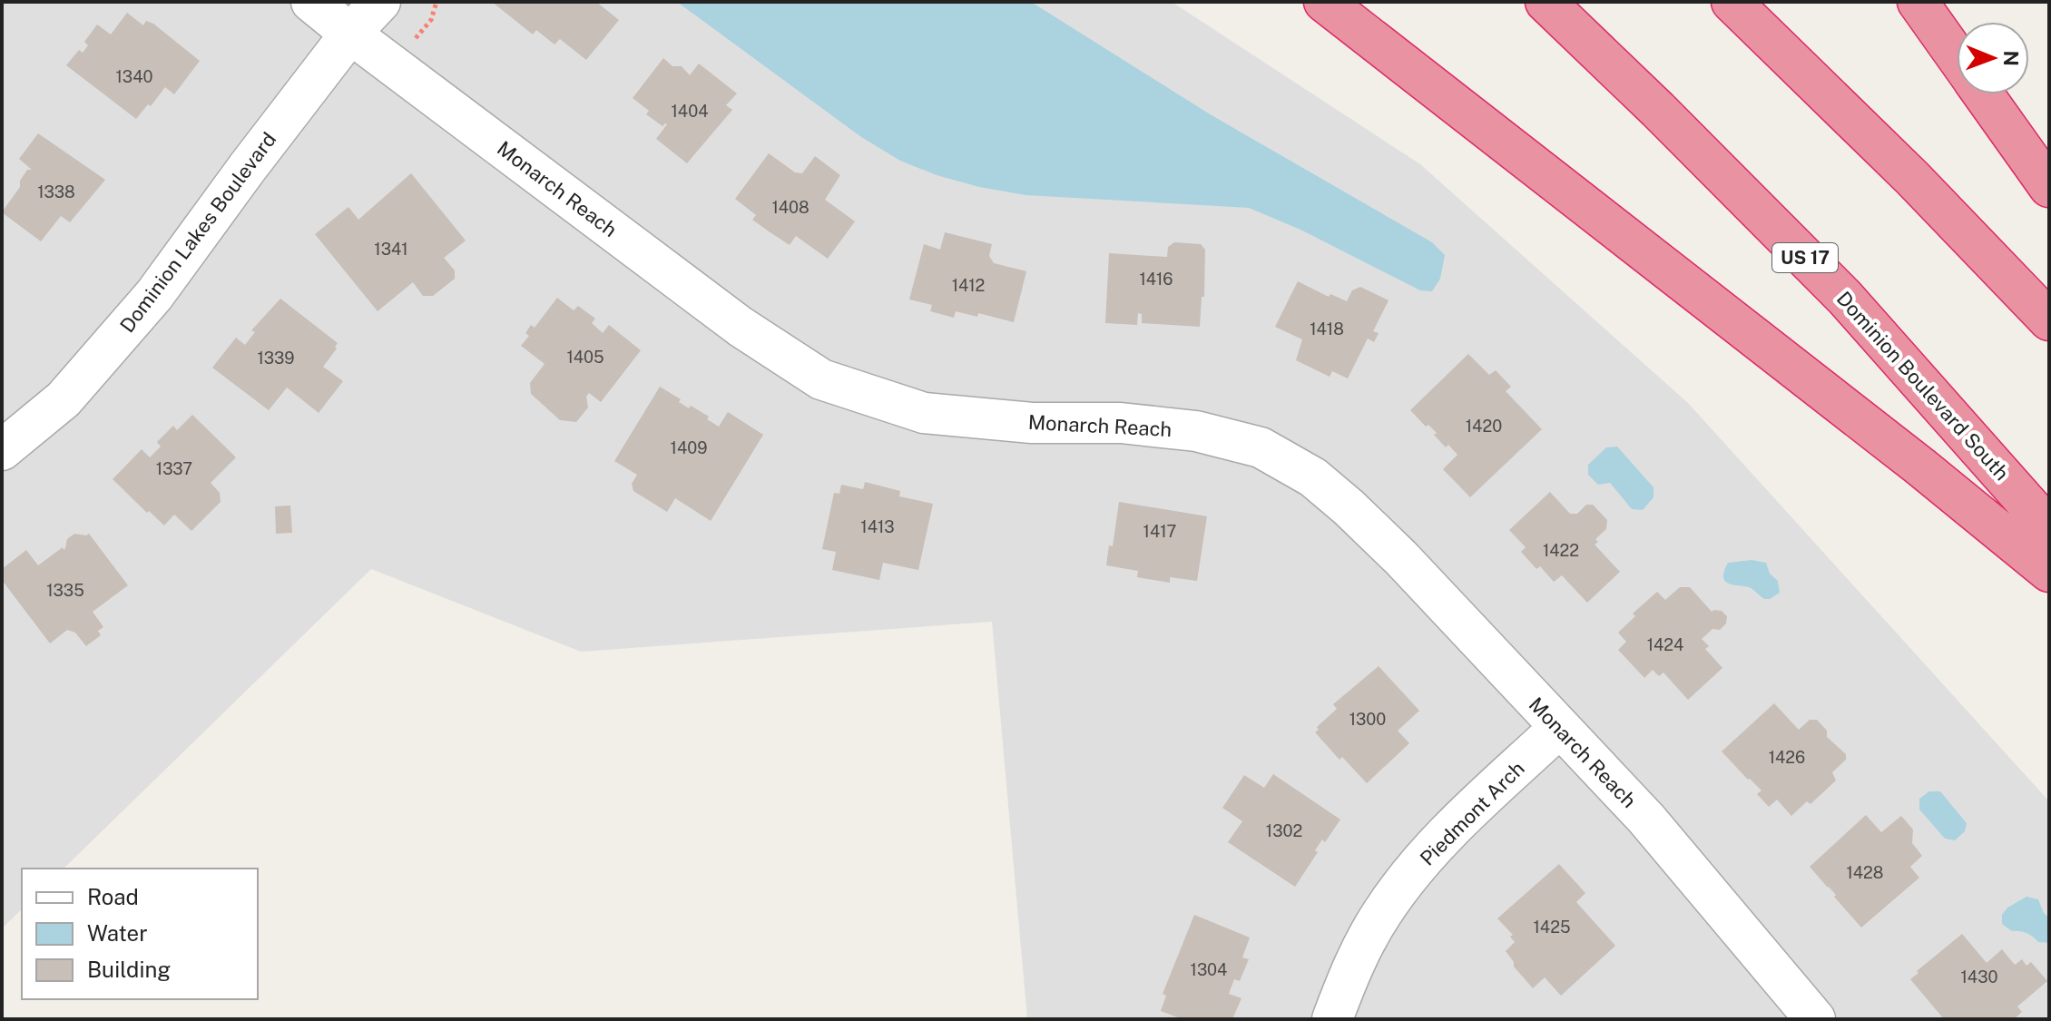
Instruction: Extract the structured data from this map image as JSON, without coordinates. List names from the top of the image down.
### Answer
{
  "streets": {
    "highway": ["US 17", "Dominion Boulevard South"],
    "street": ["Monarch Reach", "Dominion Lakes Boulevard", "Piedmont Arch"]
  },
  "crossings": [
    ["Monarch Reach", "Dominion Lakes Boulevard"],
    ["Monarch Reach", "Piedmont Arch"]
  ],
  "house_numbers": [
    "1340",
    "1404",
    "1338",
    "1408",
    "1341",
    "1416",
    "1412",
    "1418",
    "1405",
    "1339",
    "1420",
    "1409",
    "1337",
    "1413",
    "1417",
    "1422",
    "1335",
    "1424",
    "1300",
    "1426",
    "1302",
    "1428",
    "1425",
    "1304",
    "1430"
  ],
  "legend": ["Road", "Water", "Building"],
  "north": "right"
}
